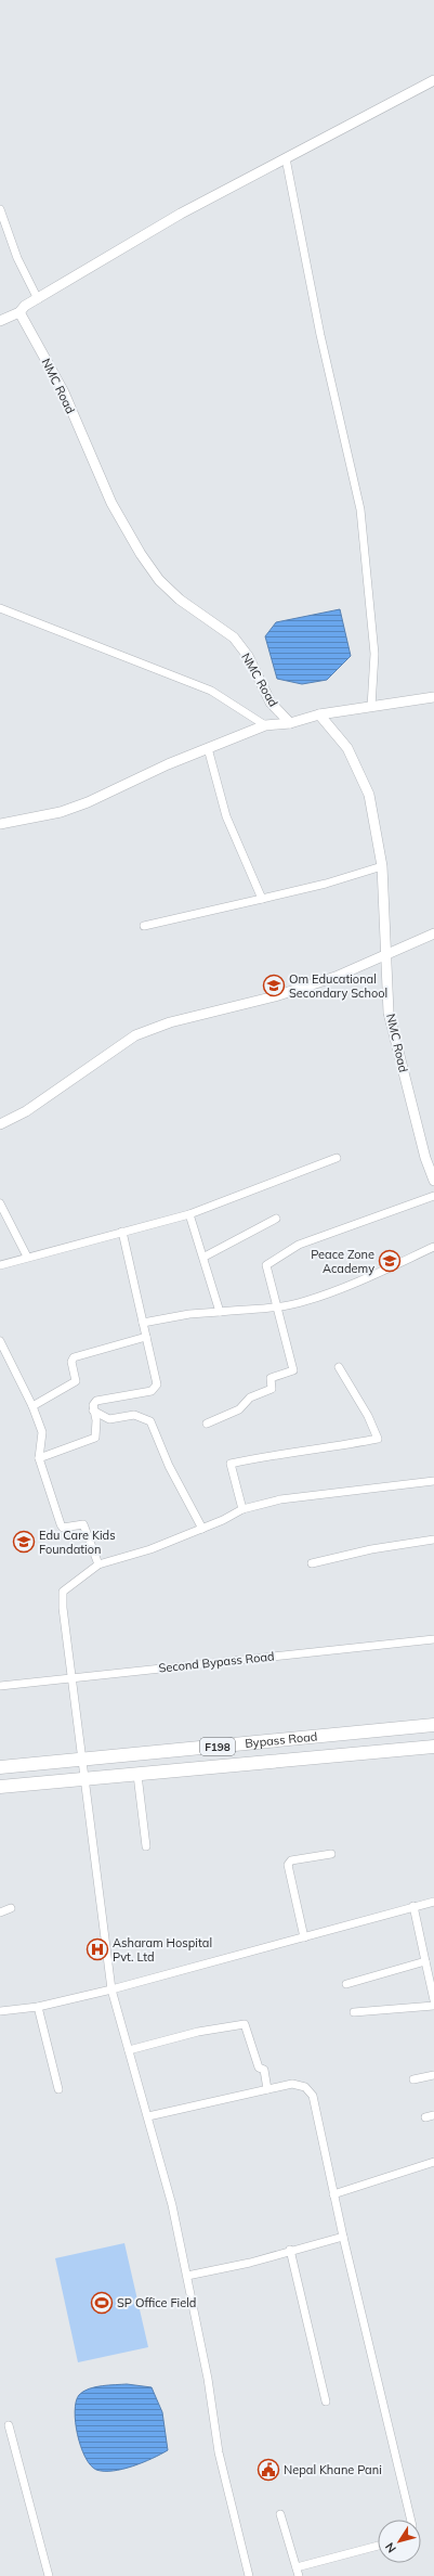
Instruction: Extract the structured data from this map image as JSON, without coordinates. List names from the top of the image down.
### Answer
{
  "streets": {
    "main road": ["Bypass Road", "F198"],
    "street": ["NMC Road", "Second Bypass Road"]
  },
  "places": {
    "school or university": ["Om Educational Secondary School", "Peace Zone Academy", "Edu Care Kids Foundation"],
    "hospital": ["Asharam Hospital Pvt. Ltd"],
    "sports": ["SP Office Field"],
    "public building": ["Nepal Khane Pani"]
  },
  "north": "bottom left"
}
